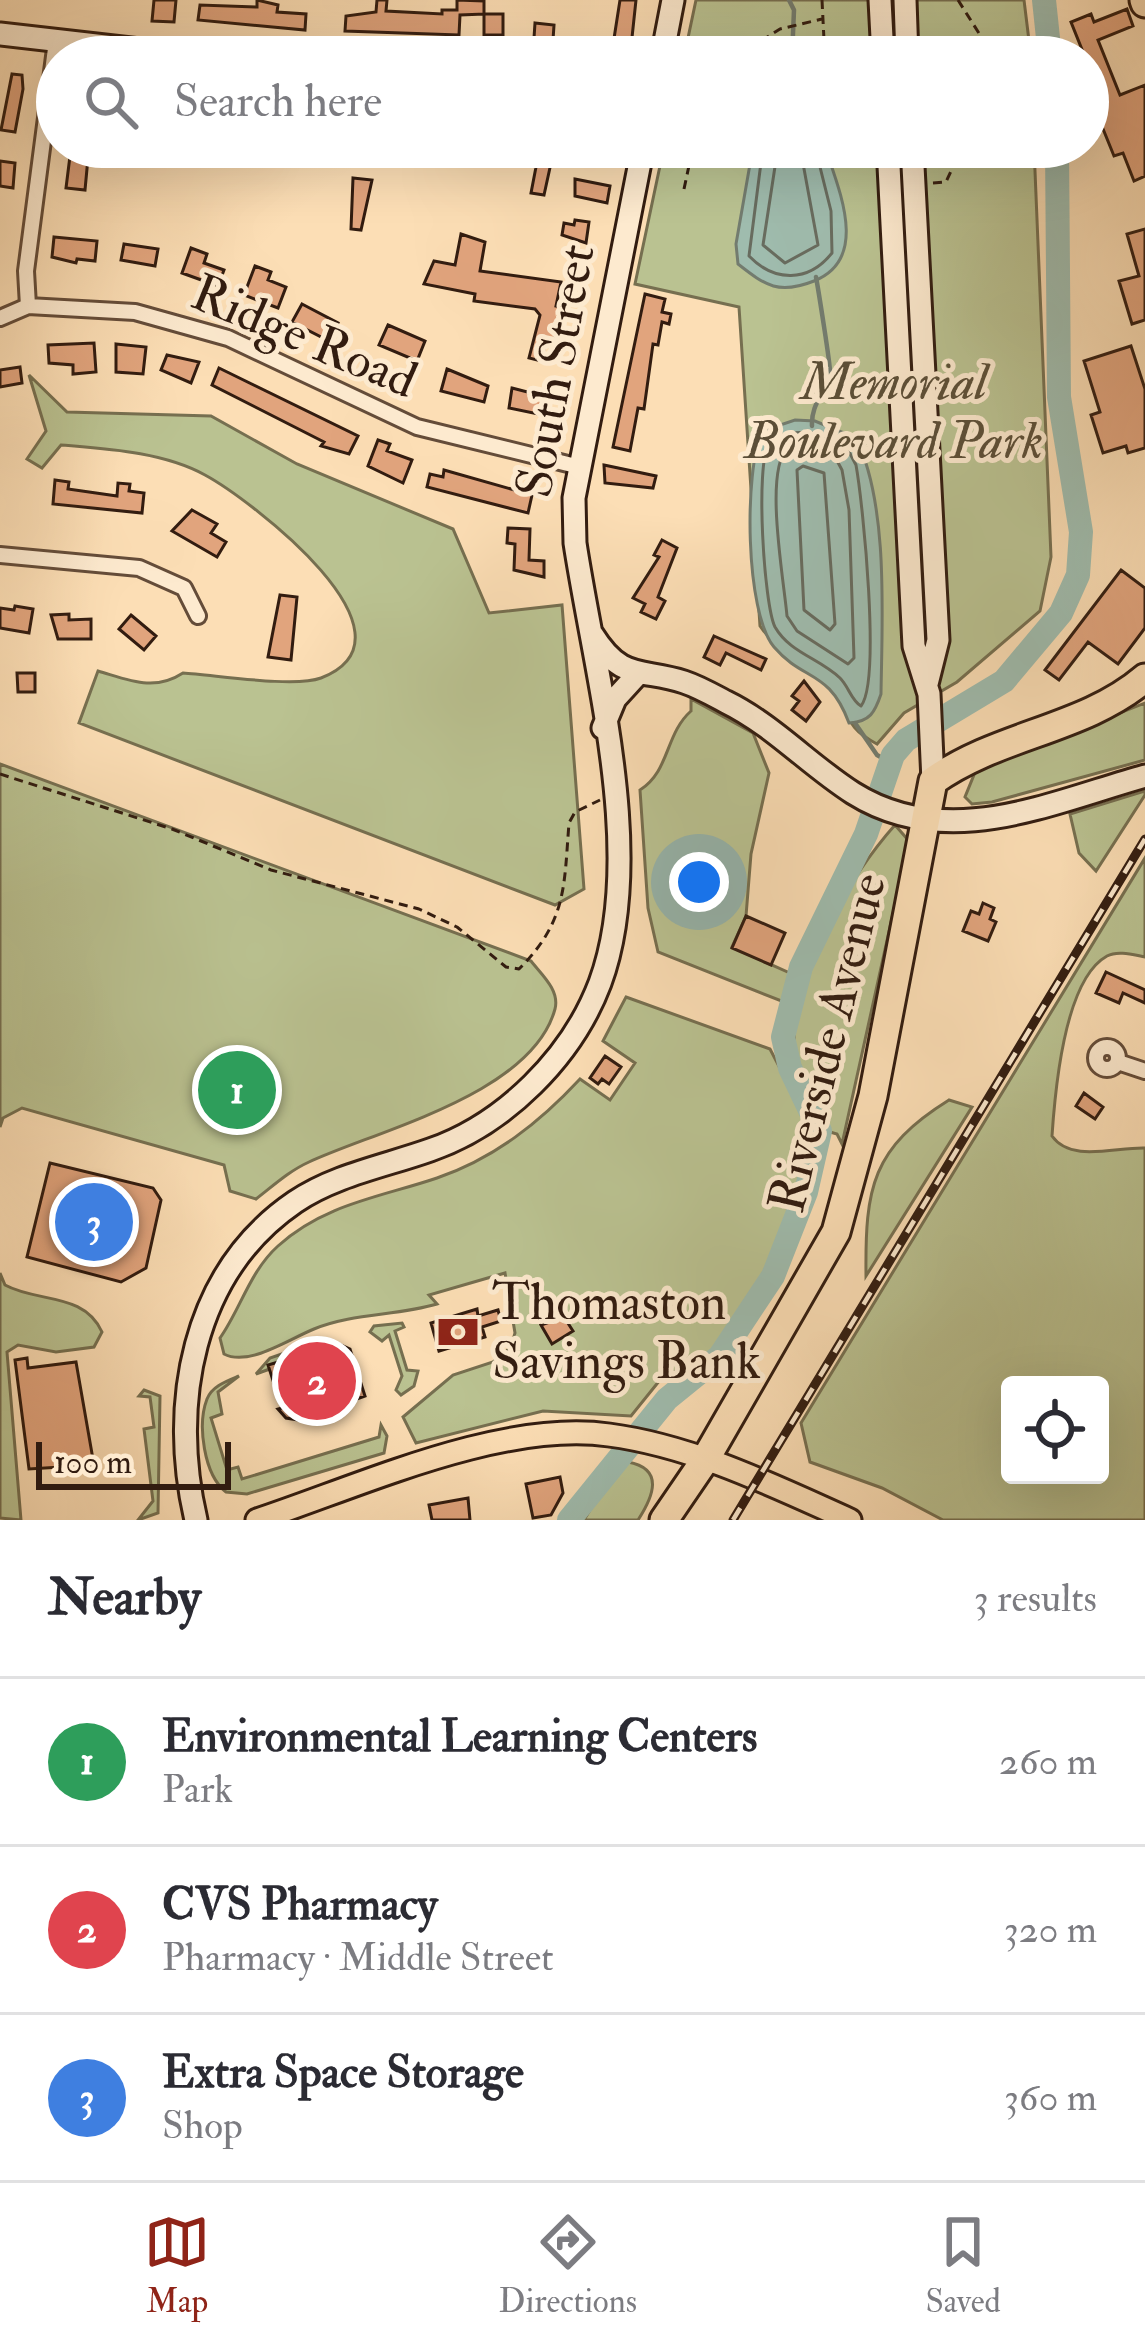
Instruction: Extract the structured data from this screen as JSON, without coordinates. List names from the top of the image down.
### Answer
{
  "streets": {
    "highway": ["Riverside Avenue"],
    "main road": ["South Street"],
    "street": ["Ridge Road"]
  },
  "crossings": [
    ["Ridge Road", "South Street"]
  ],
  "parks": ["Memorial Boulevard Park"],
  "places": {
    "bank": ["Thomaston Savings Bank"]
  },
  "scale_bar": "100 m",
  "page": {
    "search": "Search here",
    "pins": ["1", "3", "2"],
    "scale": "100 m",
    "heading": ["Nearby", "3 results"],
    "list": [
      {
        "mark": "1",
        "name": "Environmental Learning Centers",
        "note": "Park",
        "value": "260 m"
      },
      {
        "mark": "2",
        "name": "CVS Pharmacy",
        "note": "Pharmacy · Middle Street",
        "value": "320 m"
      },
      {
        "mark": "3",
        "name": "Extra Space Storage",
        "note": "Shop",
        "value": "360 m"
      }
    ],
    "nav": ["Map", "Directions", "Saved"]
  }
}
